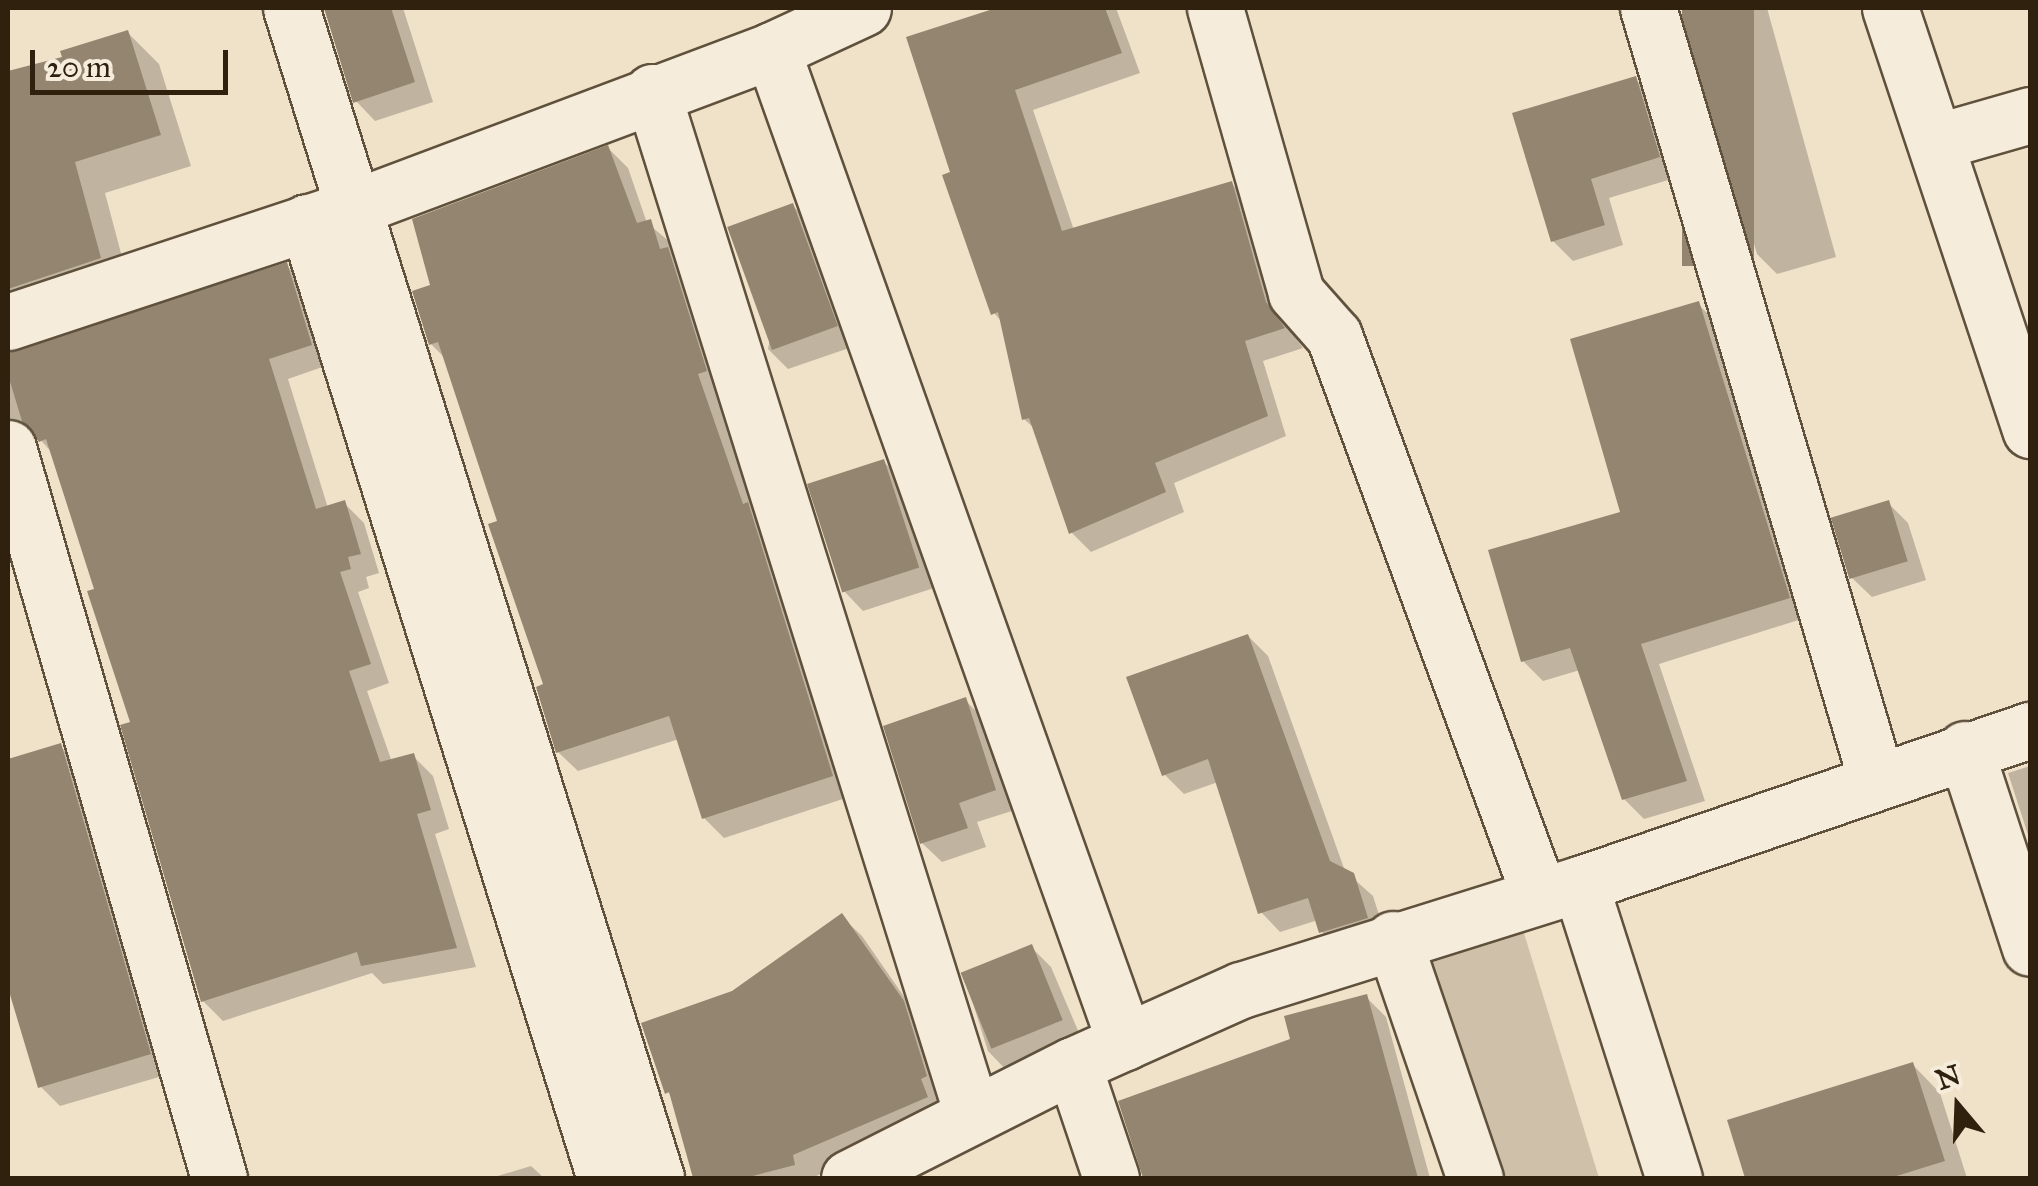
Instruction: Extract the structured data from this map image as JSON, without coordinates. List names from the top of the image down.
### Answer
{
  "scale_bar": "20 m",
  "north": "top"
}
